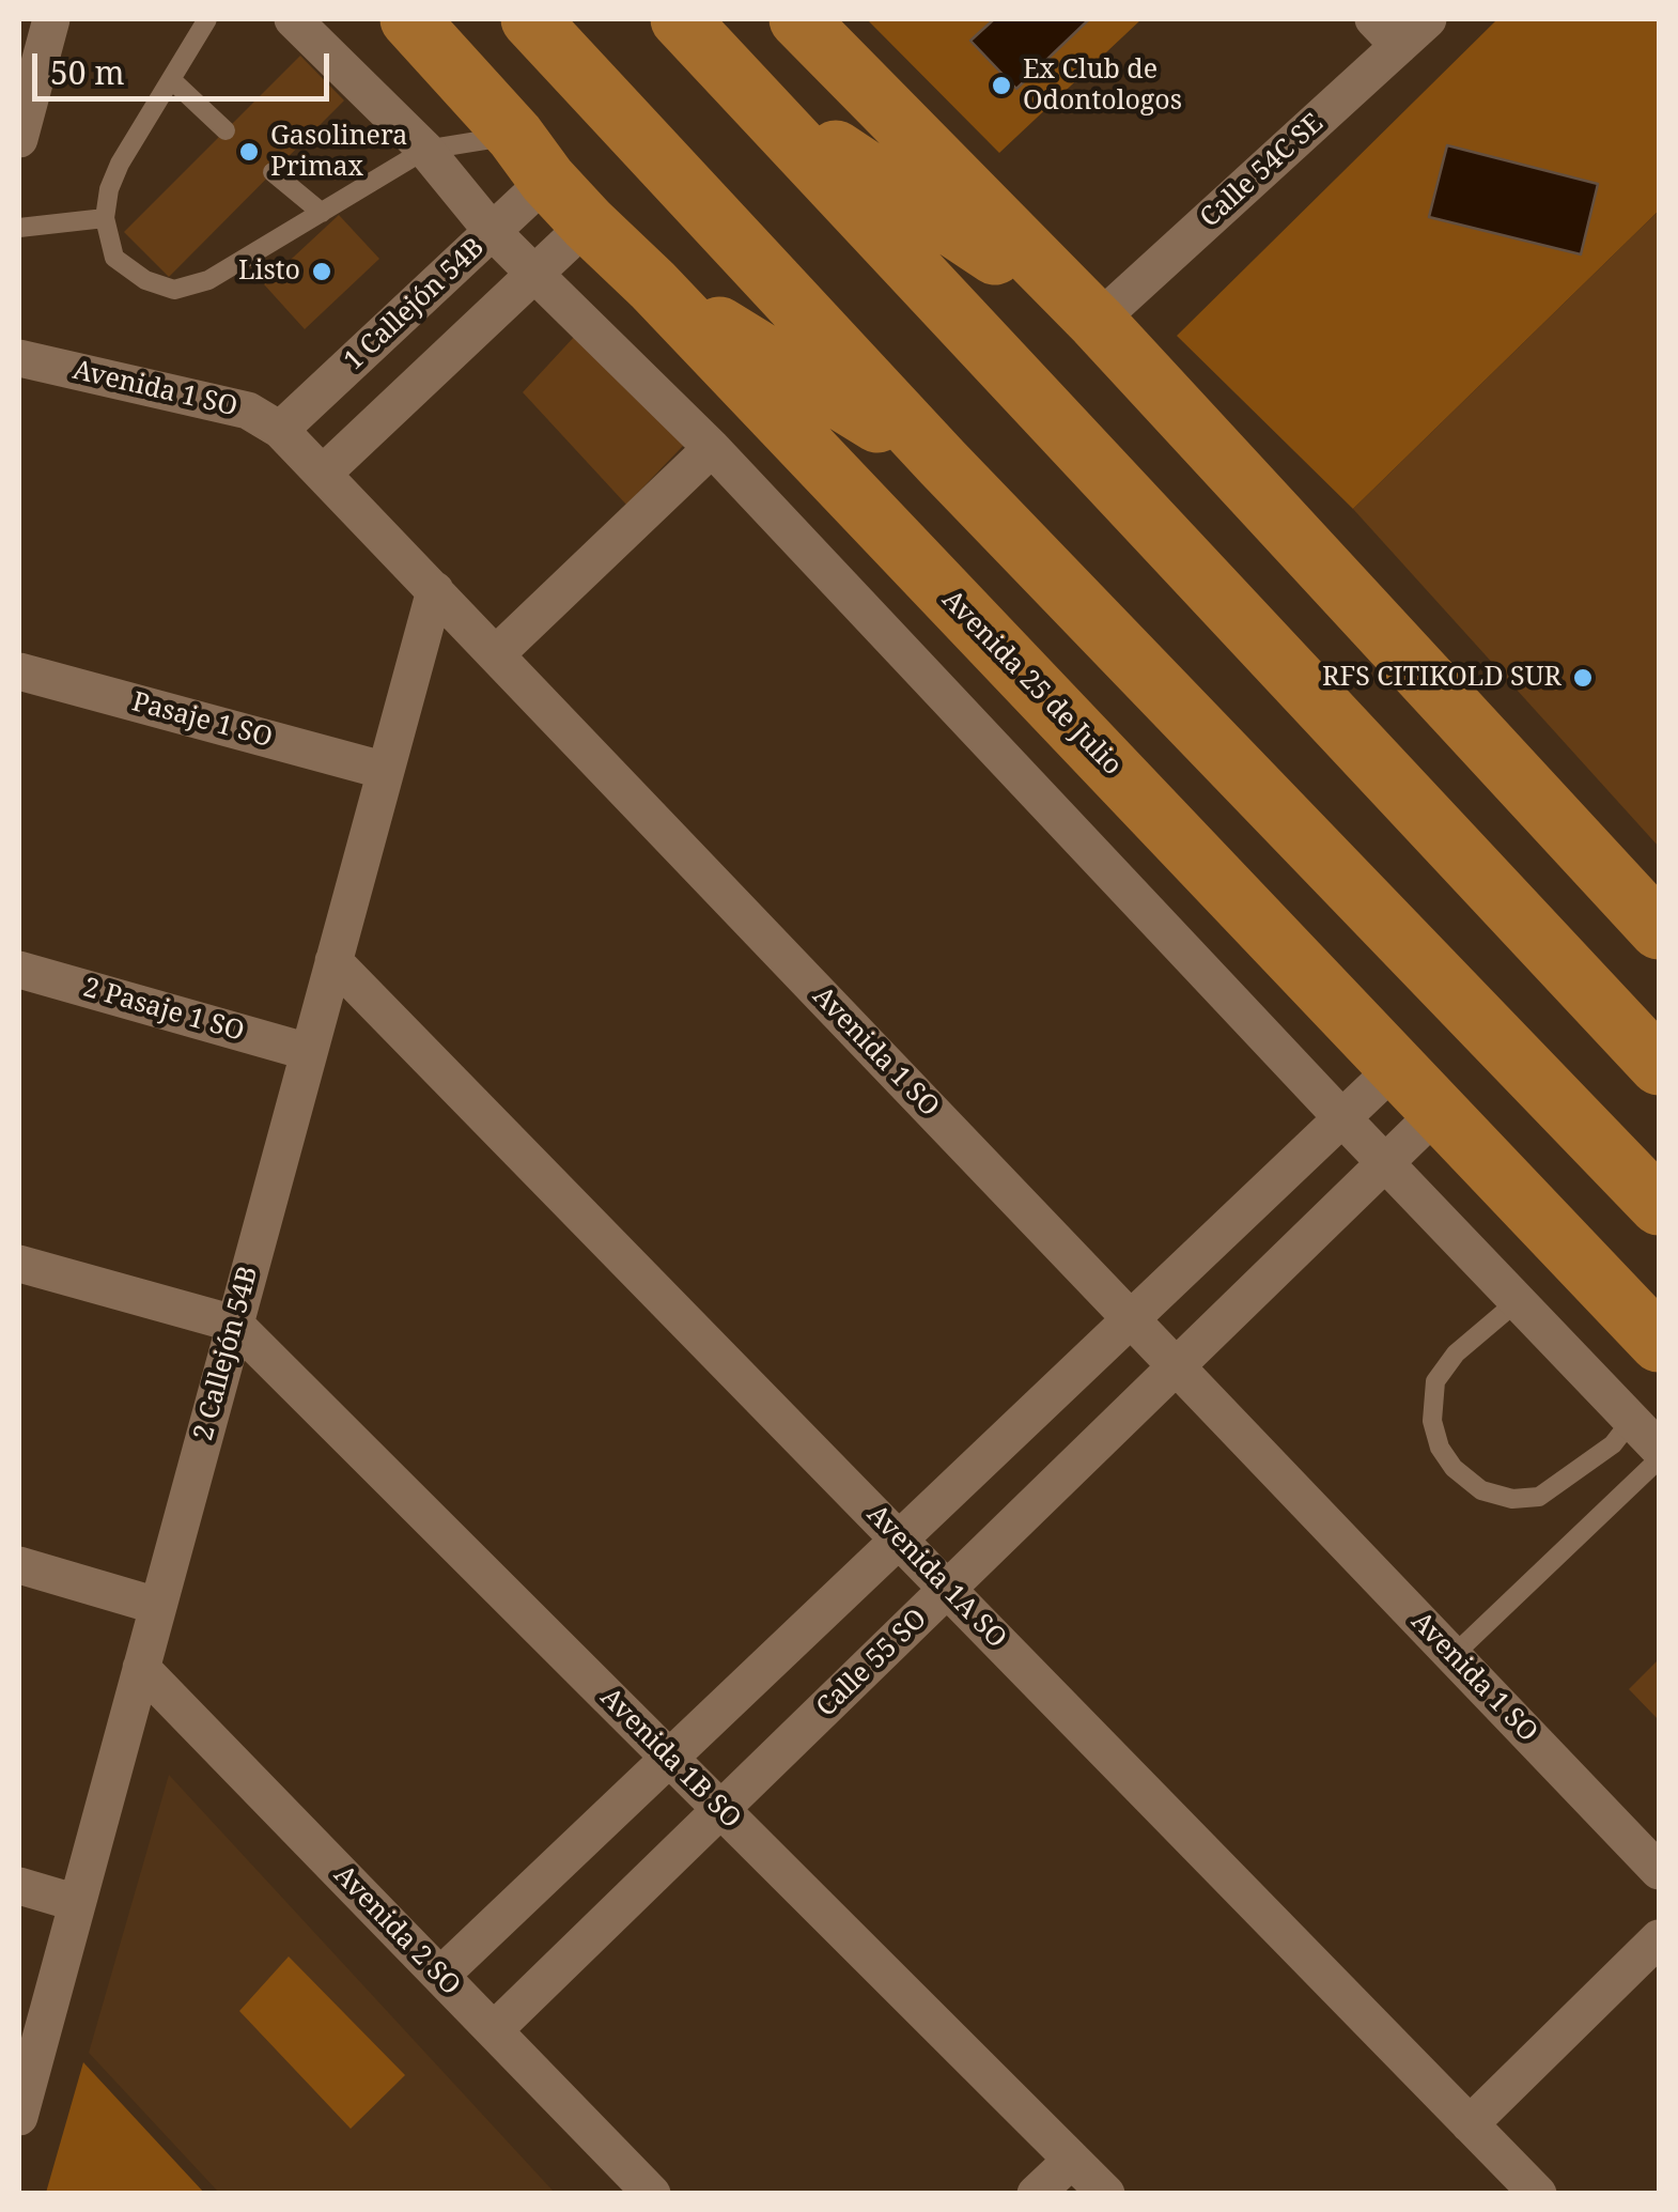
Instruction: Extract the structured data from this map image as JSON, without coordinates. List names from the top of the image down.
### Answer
{
  "streets": {
    "main road": ["Avenida 25 de Julio"],
    "street": [
      "Calle 54C SE",
      "1 Callejón 54B",
      "Avenida 1 SO",
      "Pasaje 1 SO",
      "2 Pasaje 1 SO",
      "2 Callejón 54B",
      "Avenida 1A SO",
      "Calle 55 SO",
      "Avenida 1B SO",
      "Avenida 2 SO"
    ]
  },
  "crossings": [
    ["1 Callejón 54B", "Avenida 1 SO"],
    ["1 Callejón 54B", "Avenida 25 de Julio"],
    ["Avenida 1 SO", "2 Callejón 54B"],
    ["Avenida 1 SO", "Calle 55 SO"],
    ["Avenida 25 de Julio", "Calle 55 SO"],
    ["Pasaje 1 SO", "2 Callejón 54B"],
    ["2 Pasaje 1 SO", "2 Callejón 54B"],
    ["2 Callejón 54B", "Avenida 1A SO"],
    ["2 Callejón 54B", "Avenida 1B SO"],
    ["2 Callejón 54B", "Avenida 2 SO"],
    ["Avenida 1A SO", "Calle 55 SO"],
    ["Calle 55 SO", "Avenida 1B SO"],
    ["Calle 55 SO", "Avenida 2 SO"]
  ],
  "places": [
    "Ex Club de Odontologos",
    "Gasolinera Primax",
    "Listo",
    "RFS CITIKOLD SUR"
  ],
  "scale_bar": "50 m"
}
